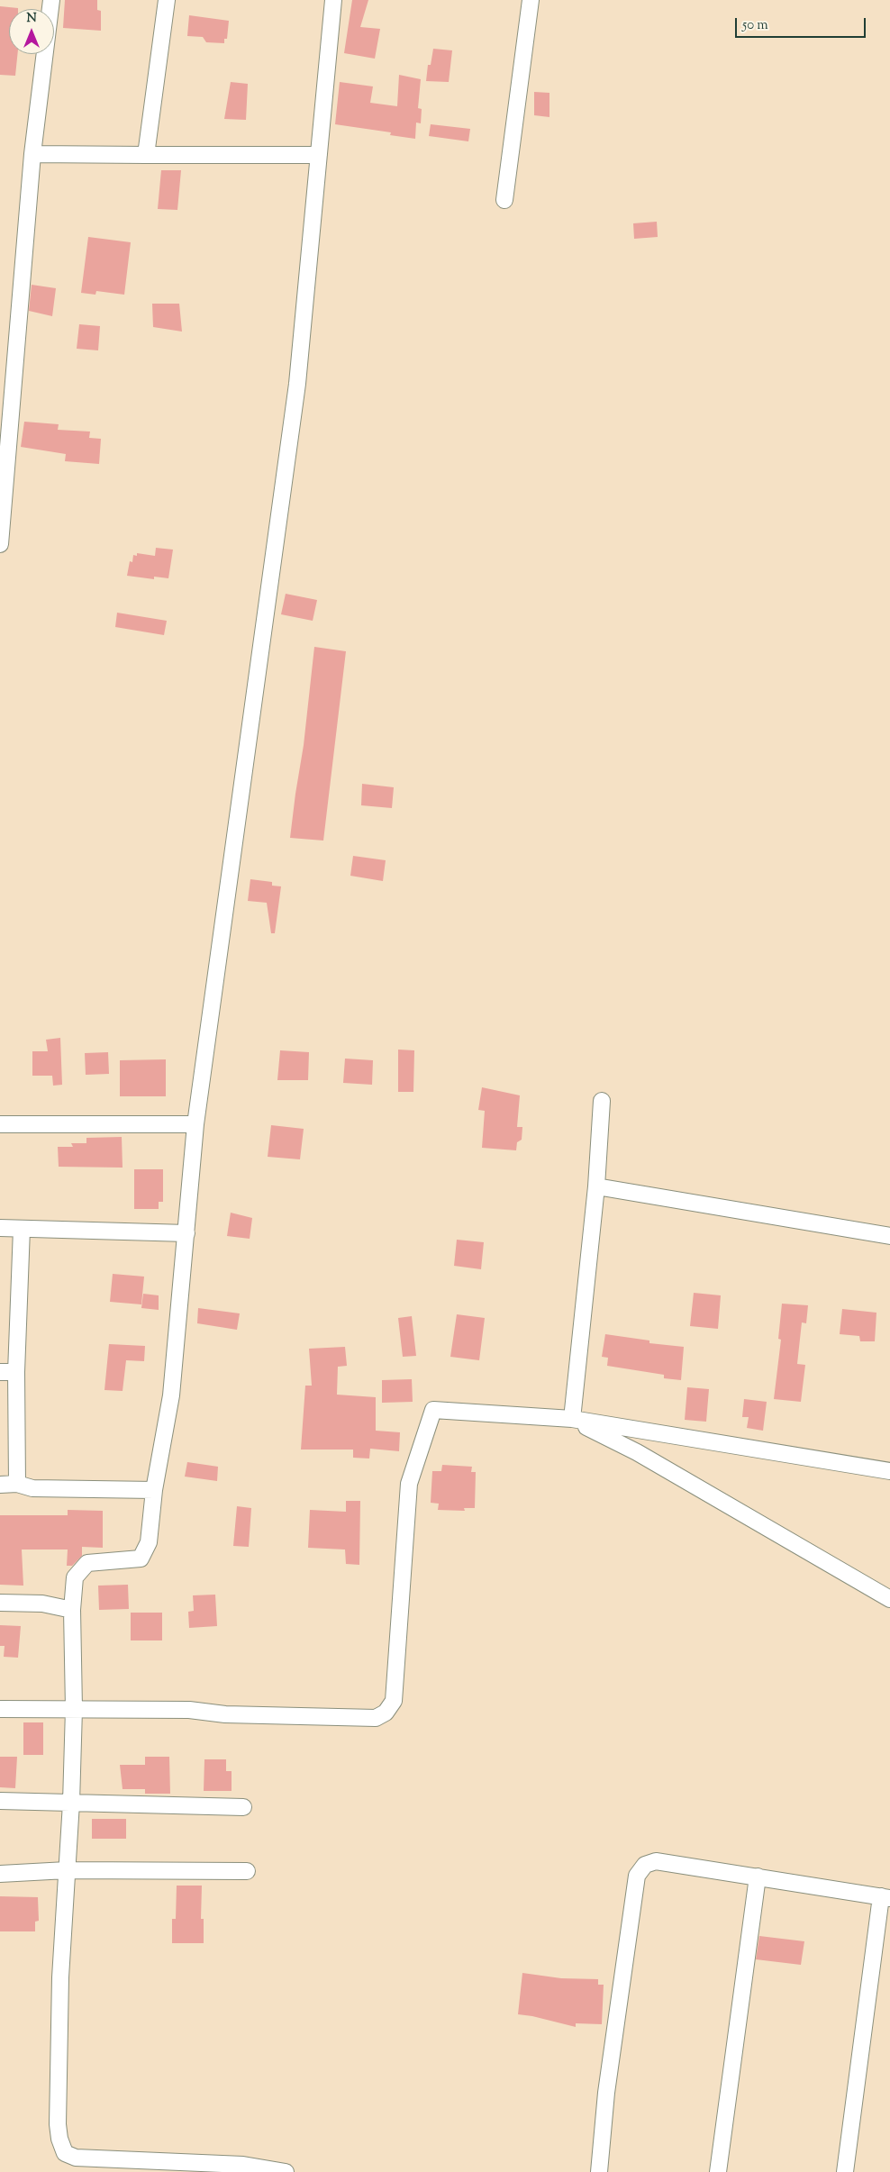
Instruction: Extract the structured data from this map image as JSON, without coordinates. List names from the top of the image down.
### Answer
{
  "scale_bar": "50 m",
  "north": "top"
}
